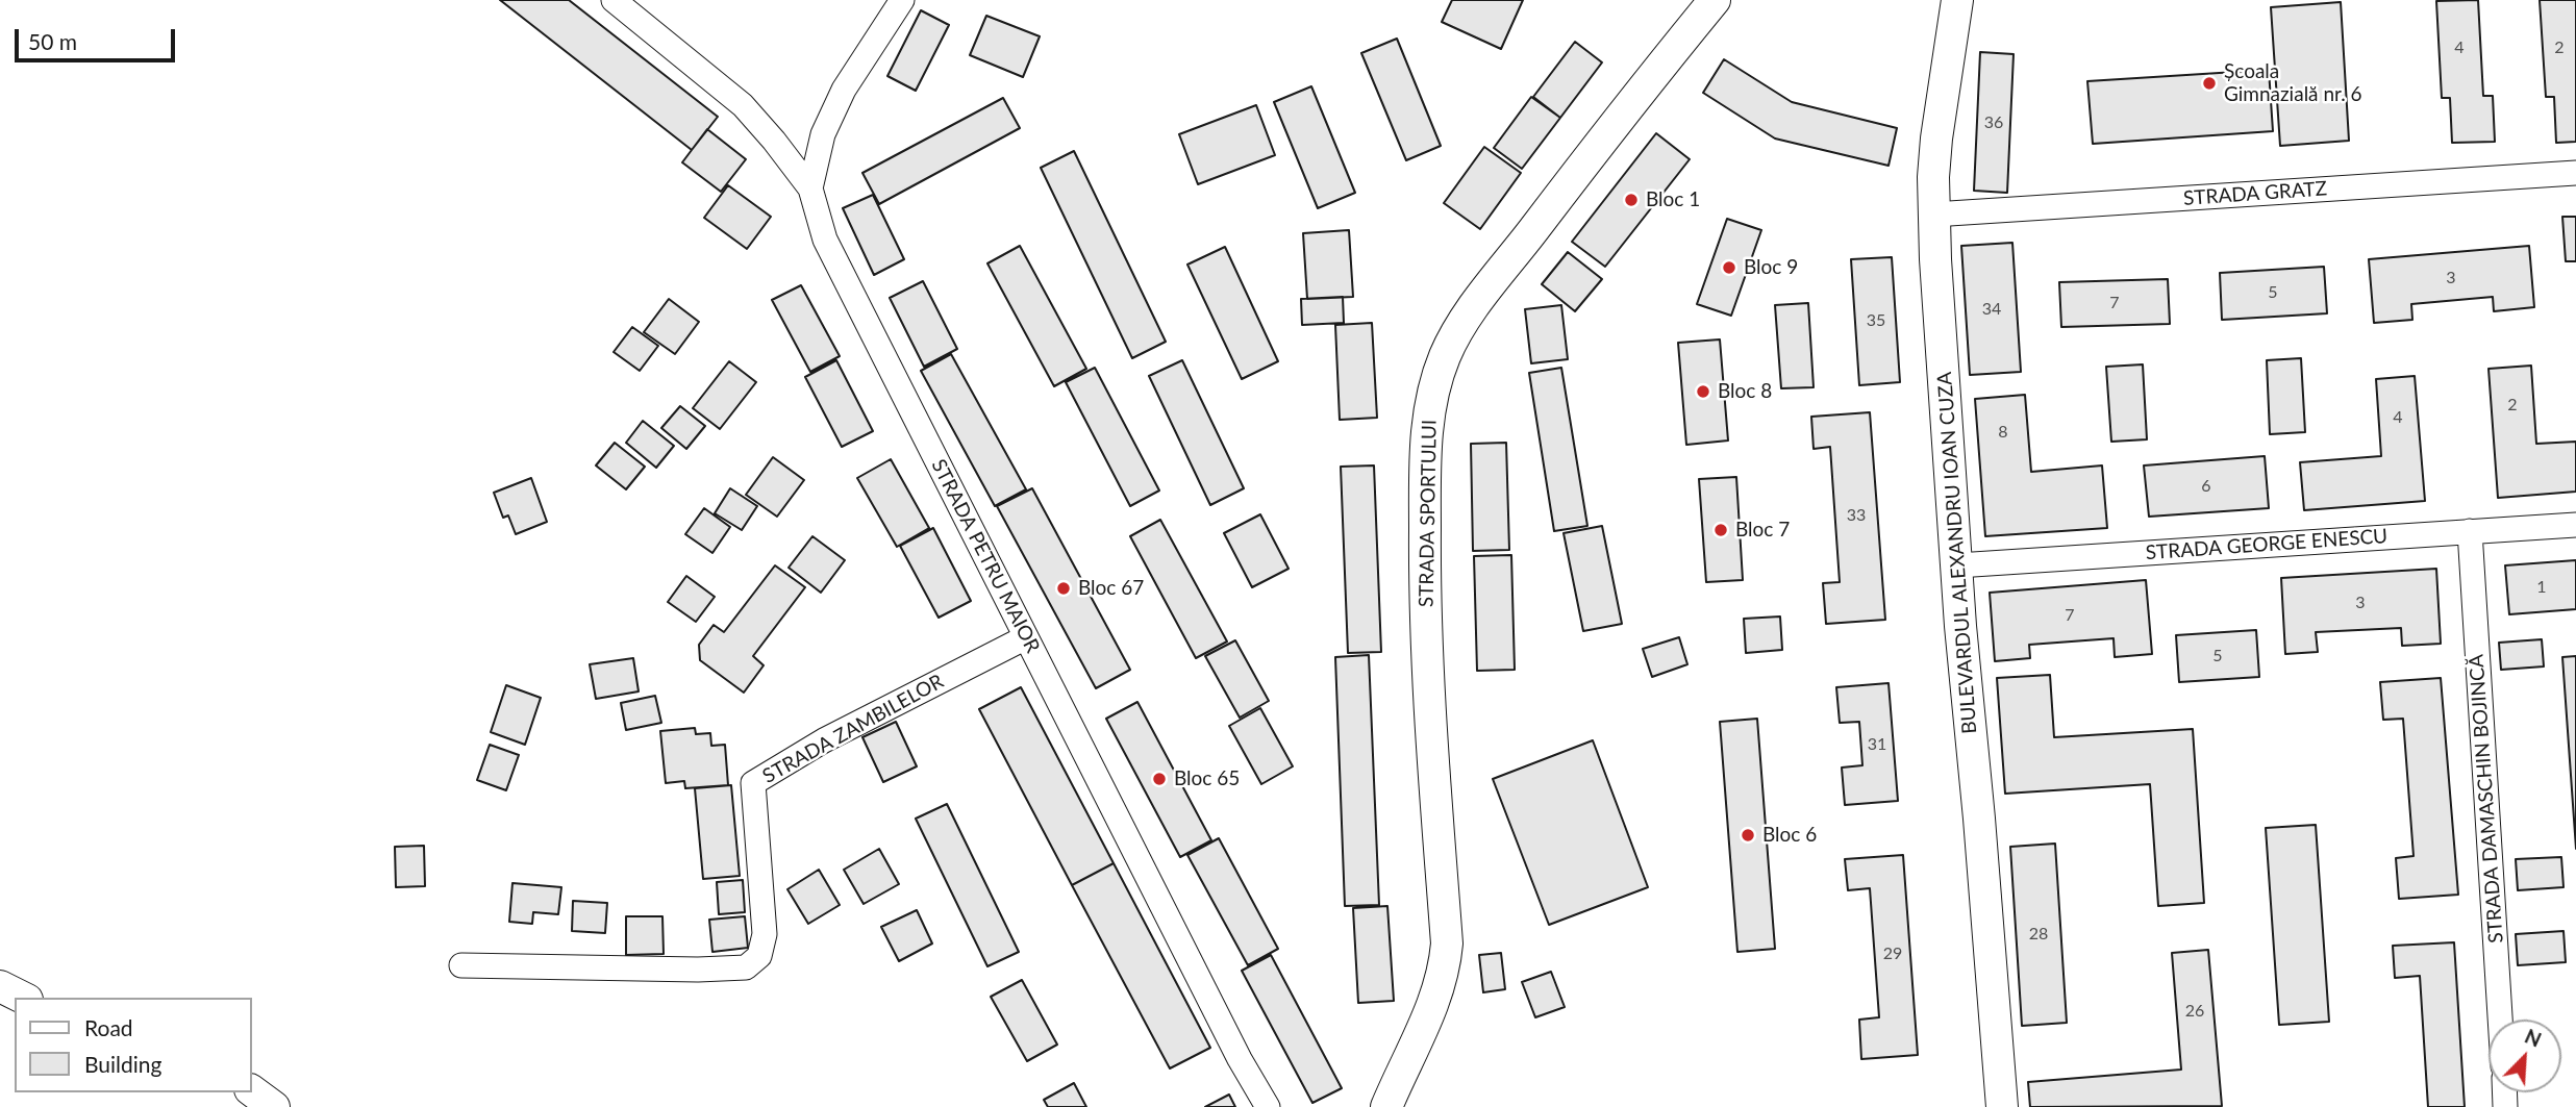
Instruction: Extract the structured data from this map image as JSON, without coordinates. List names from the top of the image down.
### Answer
{
  "streets": {
    "main road": ["STRADA SPORTULUI", "BULEVARDUL ALEXANDRU IOAN CUZA"],
    "street": [
      "STRADA GRATZ",
      "STRADA GEORGE ENESCU",
      "STRADA PETRU MAIOR",
      "STRADA ZAMBILELOR",
      "STRADA DAMASCHIN BOJINCĂ"
    ]
  },
  "crossings": [
    ["STRADA GRATZ", "BULEVARDUL ALEXANDRU IOAN CUZA"],
    ["STRADA GEORGE ENESCU", "BULEVARDUL ALEXANDRU IOAN CUZA"],
    ["STRADA GEORGE ENESCU", "STRADA DAMASCHIN BOJINCĂ"],
    ["STRADA PETRU MAIOR", "STRADA ZAMBILELOR"]
  ],
  "places": [
    "Școala Gimnazială nr. 6",
    "Bloc 1",
    "Bloc 9",
    "Bloc 8",
    "Bloc 7",
    "Bloc 67",
    "Bloc 65",
    "Bloc 6"
  ],
  "house_numbers": [
    "4",
    "2",
    "36",
    "3",
    "5",
    "7",
    "34",
    "35",
    "2",
    "4",
    "8",
    "6",
    "33",
    "1",
    "3",
    "7",
    "5",
    "31",
    "28",
    "29",
    "26"
  ],
  "legend": ["Road", "Building"],
  "scale_bar": "50 m",
  "north": "top right"
}
